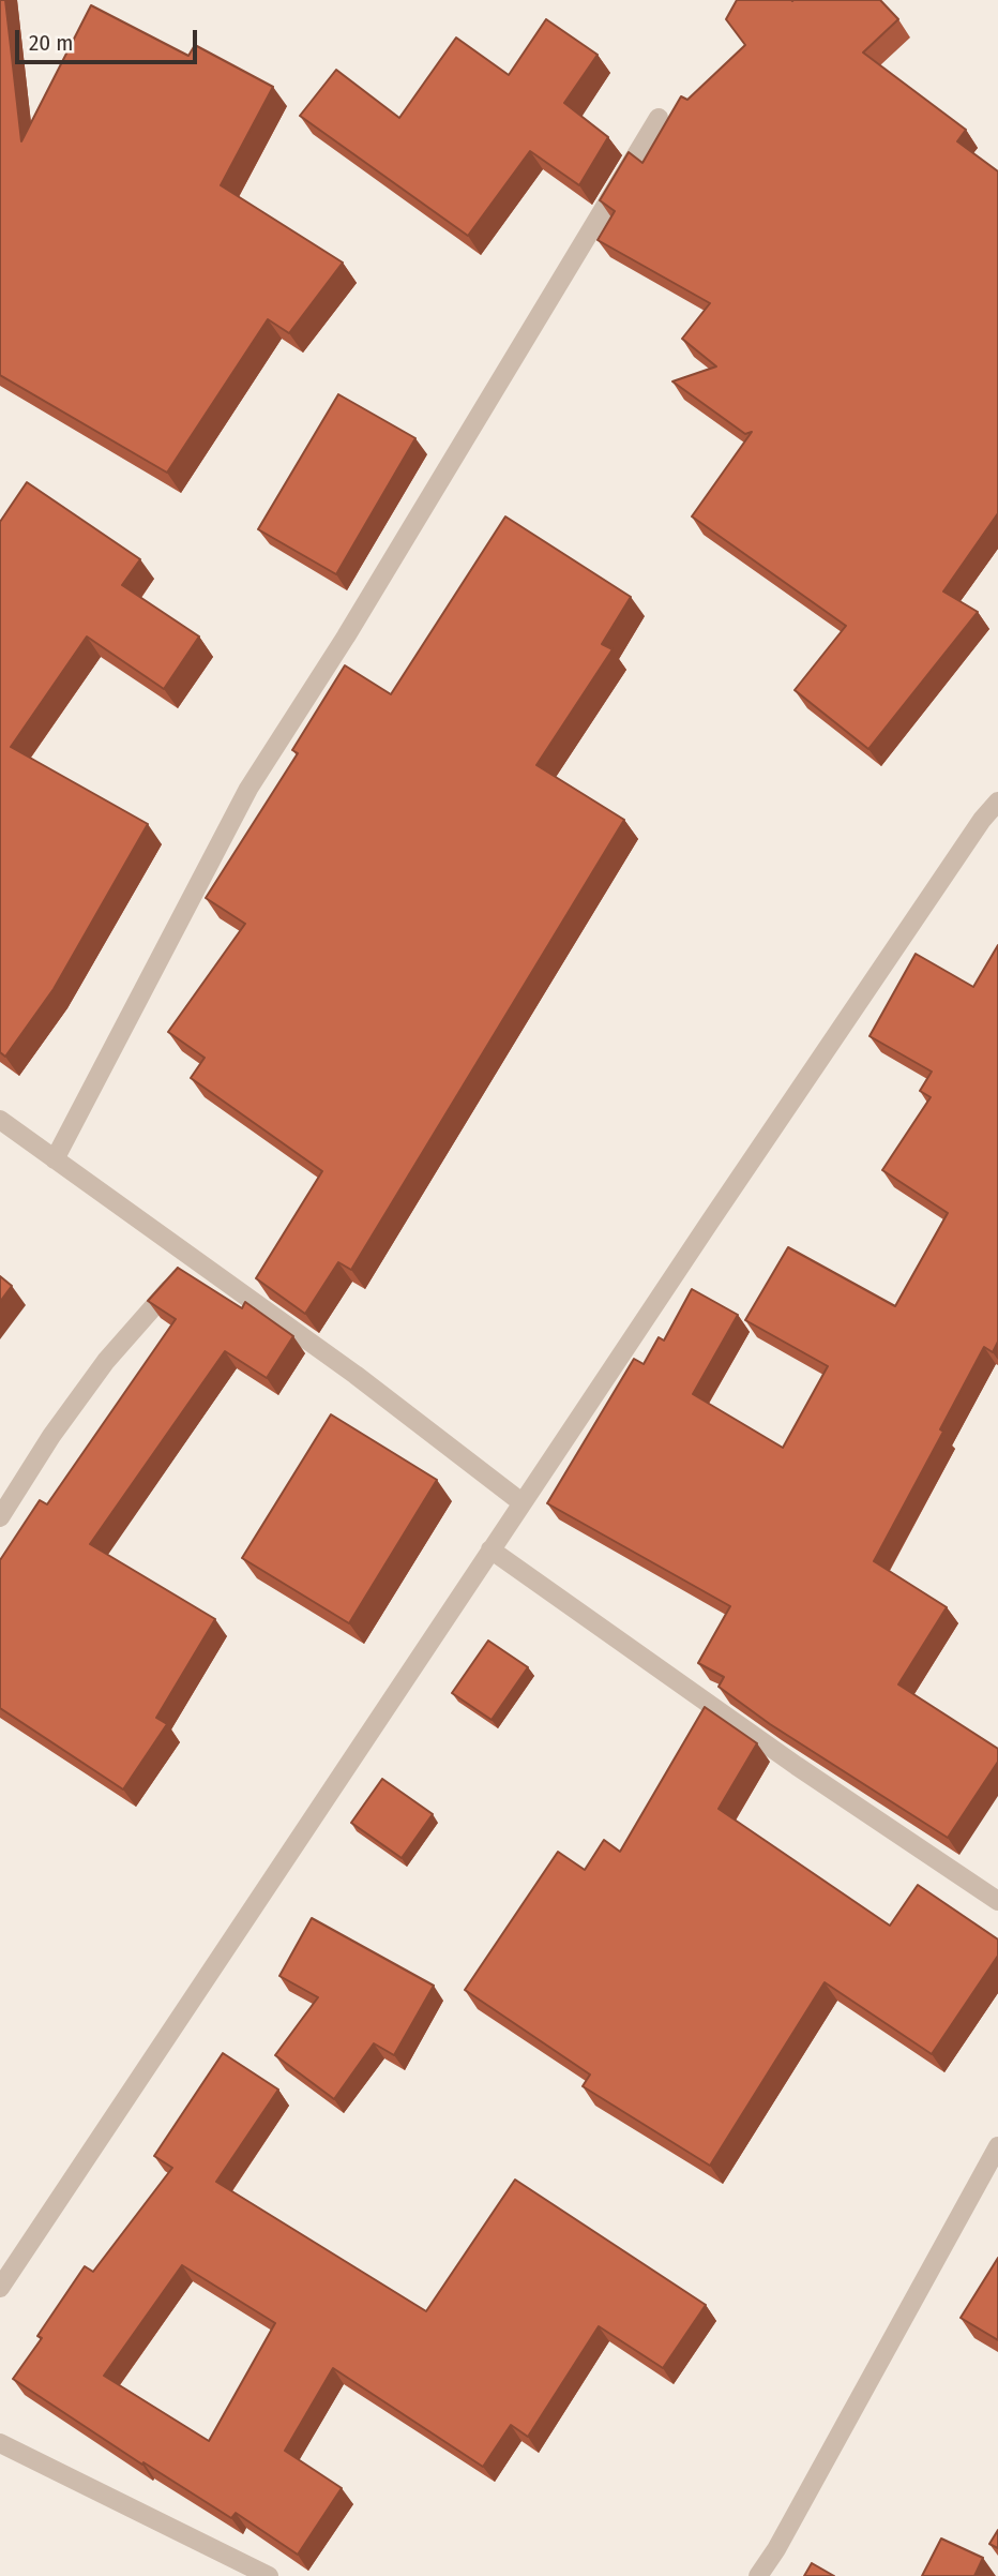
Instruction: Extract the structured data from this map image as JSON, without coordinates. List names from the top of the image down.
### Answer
{
  "scale_bar": "20 m"
}
